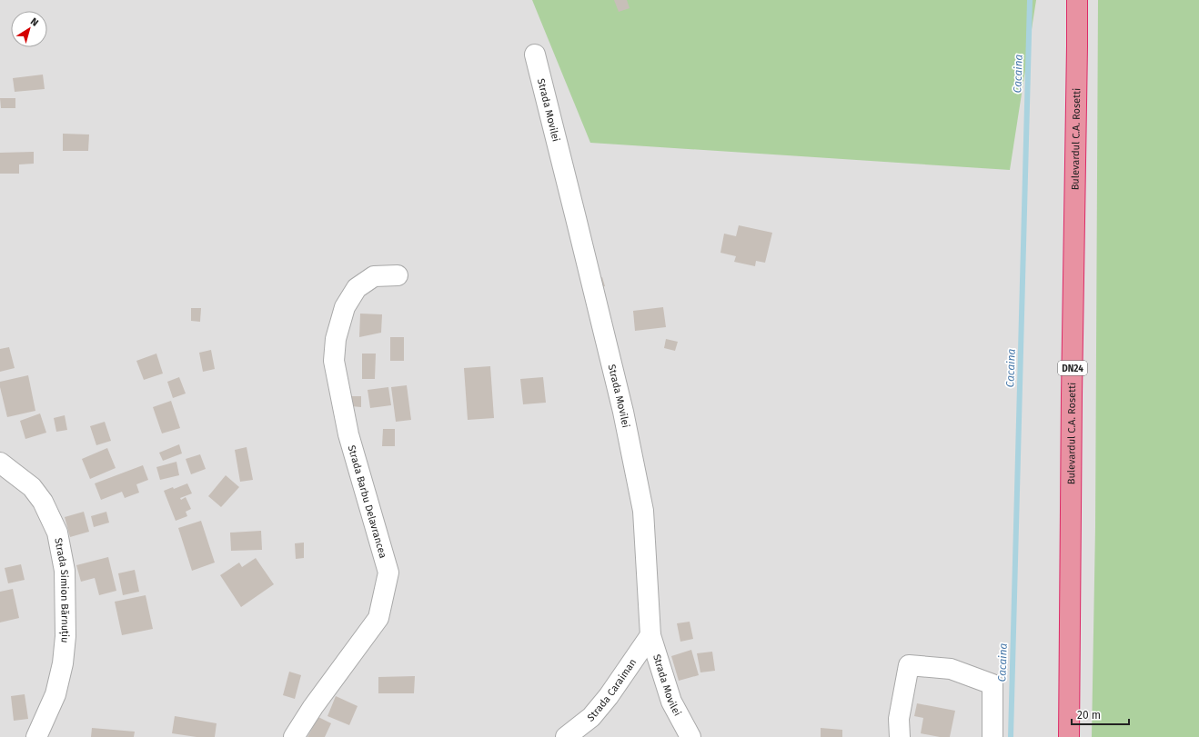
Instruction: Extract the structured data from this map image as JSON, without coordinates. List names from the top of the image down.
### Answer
{
  "streets": {
    "highway": ["Bulevardul C.A. Rosetti", "DN24"],
    "street": [
      "Strada Movilei",
      "Strada Barbu Delavrancea",
      "Strada Simion Bărnuțiu",
      "Strada Caraiman"
    ]
  },
  "crossings": [
    ["Strada Movilei", "Strada Caraiman"]
  ],
  "water": ["Cacaina"],
  "scale_bar": "20 m",
  "north": "top right"
}
